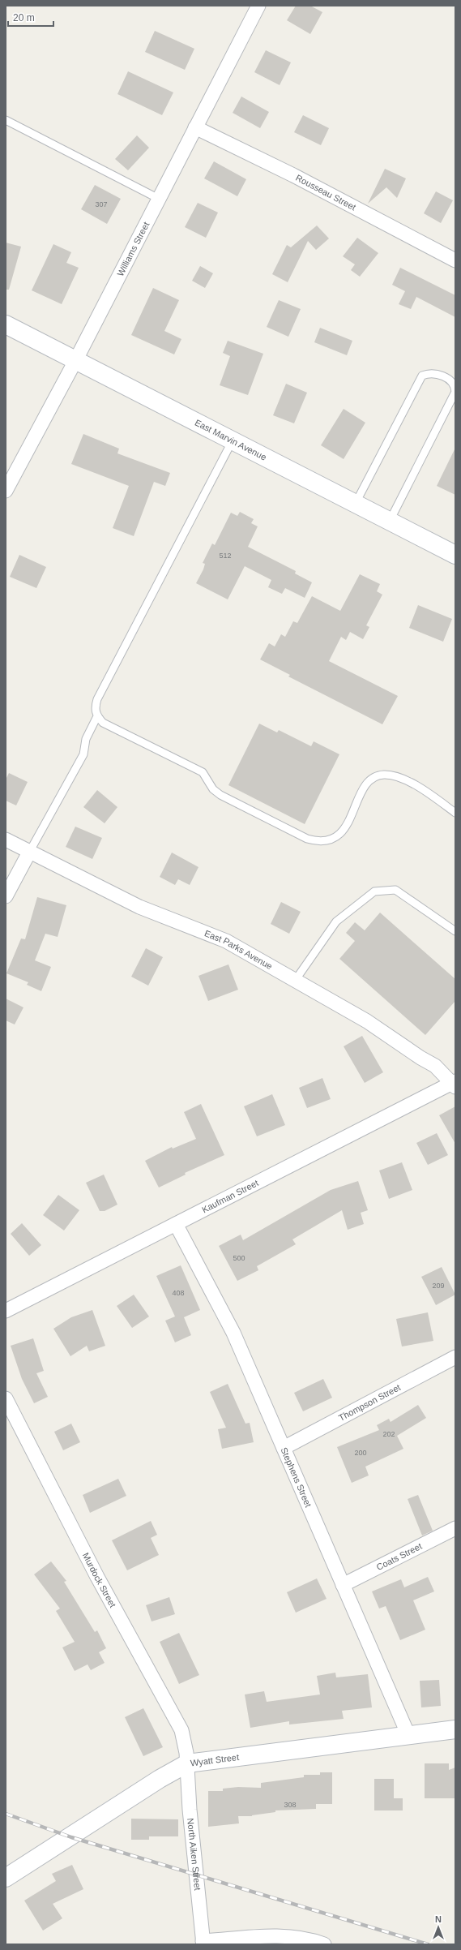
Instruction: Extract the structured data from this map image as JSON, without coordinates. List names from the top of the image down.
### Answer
{
  "streets": {
    "main road": ["East Marvin Avenue", "Wyatt Street"],
    "street": [
      "Rousseau Street",
      "Williams Street",
      "East Parks Avenue",
      "Kaufman Street",
      "Thompson Street",
      "Stephens Street",
      "Coats Street",
      "Murdock Street",
      "North Aiken Street"
    ]
  },
  "crossings": [
    ["Rousseau Street", "Williams Street"],
    ["Williams Street", "East Marvin Avenue"],
    ["East Parks Avenue", "Kaufman Street"],
    ["Kaufman Street", "Stephens Street"],
    ["Thompson Street", "Stephens Street"],
    ["Stephens Street", "Coats Street"],
    ["Stephens Street", "Wyatt Street"],
    ["Murdock Street", "Wyatt Street"],
    ["Murdock Street", "North Aiken Street"],
    ["Wyatt Street", "North Aiken Street"]
  ],
  "house_numbers": [
    "307",
    "512",
    "500",
    "209",
    "408",
    "202",
    "200",
    "308"
  ],
  "scale_bar": "20 m",
  "north": "top"
}
